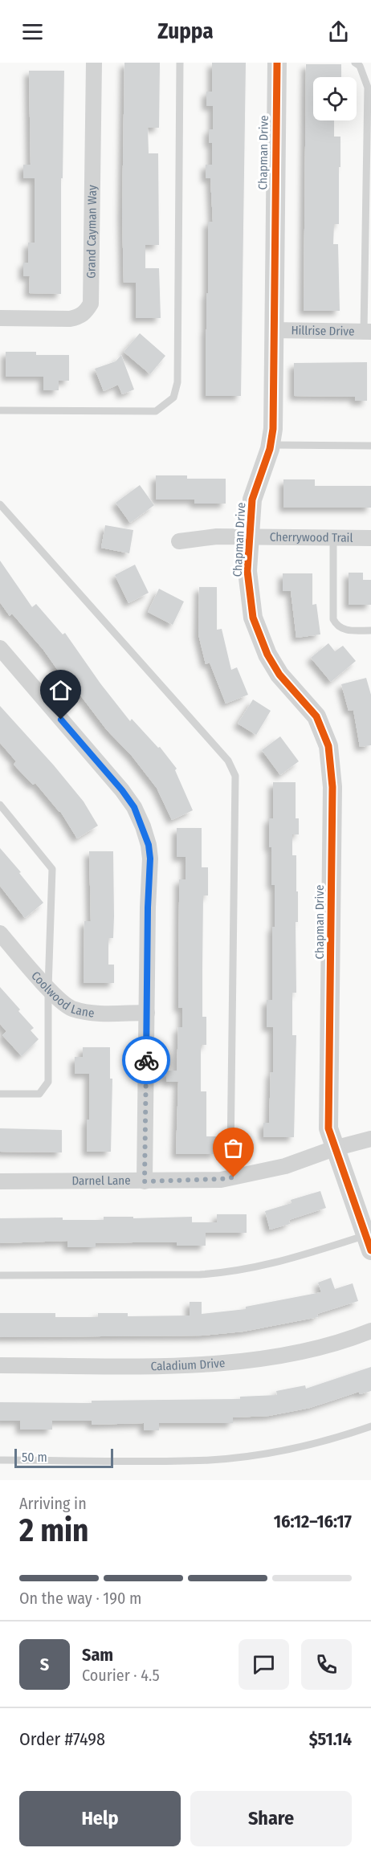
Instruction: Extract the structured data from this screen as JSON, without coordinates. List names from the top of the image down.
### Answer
{
  "streets": {
    "street": [
      "Chapman Drive",
      "Grand Cayman Way",
      "Hillrise Drive",
      "Cherrywood Trail",
      "Coolwood Lane",
      "Darnel Lane",
      "Caladium Drive"
    ]
  },
  "crossings": [
    ["Chapman Drive", "Hillrise Drive"],
    ["Chapman Drive", "Cherrywood Trail"],
    ["Chapman Drive", "Darnel Lane"]
  ],
  "scale_bar": "50 m",
  "page": {
    "header": "Zuppa",
    "scale": "50 m",
    "heading": ["2 min", "Arriving in", "16:12–16:17"],
    "panel": [
      "Sam",
      "Courier · 4.5",
      "Order #7498",
      "$51.14"
    ],
    "bar": "On the way · 190 m",
    "round": "S",
    "buttons": ["Help", "Share"]
  }
}
